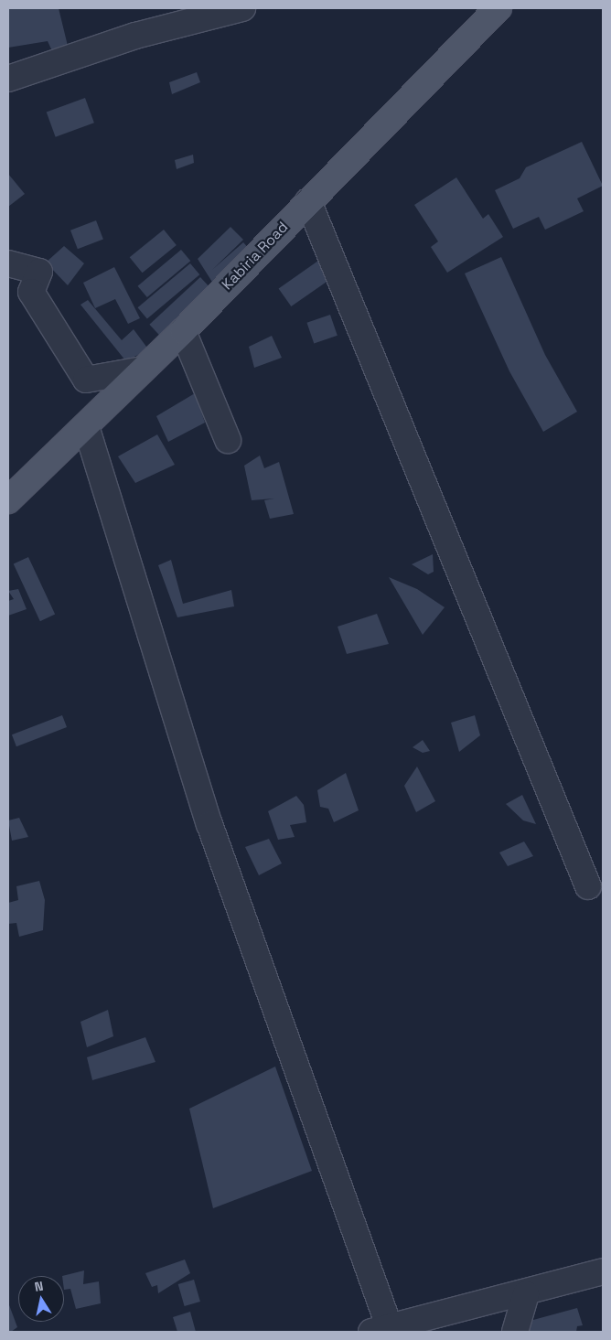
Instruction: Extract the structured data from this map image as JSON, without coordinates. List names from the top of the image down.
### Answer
{
  "streets": {
    "main road": ["Kabiria Road"]
  },
  "north": "top"
}
